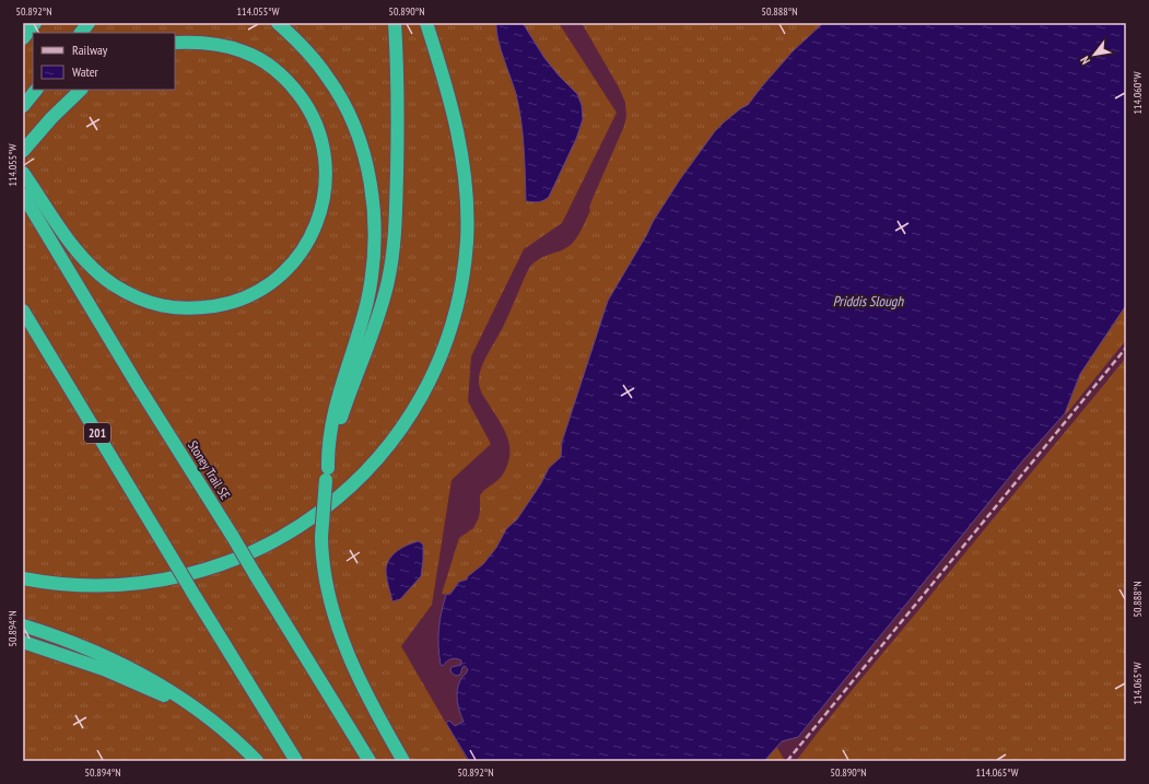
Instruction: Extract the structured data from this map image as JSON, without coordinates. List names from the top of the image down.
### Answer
{
  "streets": {
    "highway": ["201", "Stoney Trail SE"]
  },
  "water": ["Priddis Slough"],
  "legend": ["Railway", "Water"],
  "north": "bottom left",
  "coordinates": [
    "50.892°N",
    "114.055°W",
    "50.890°N",
    "50.888°N",
    "114.060°W",
    "50.894°N",
    "114.065°W"
  ]
}
